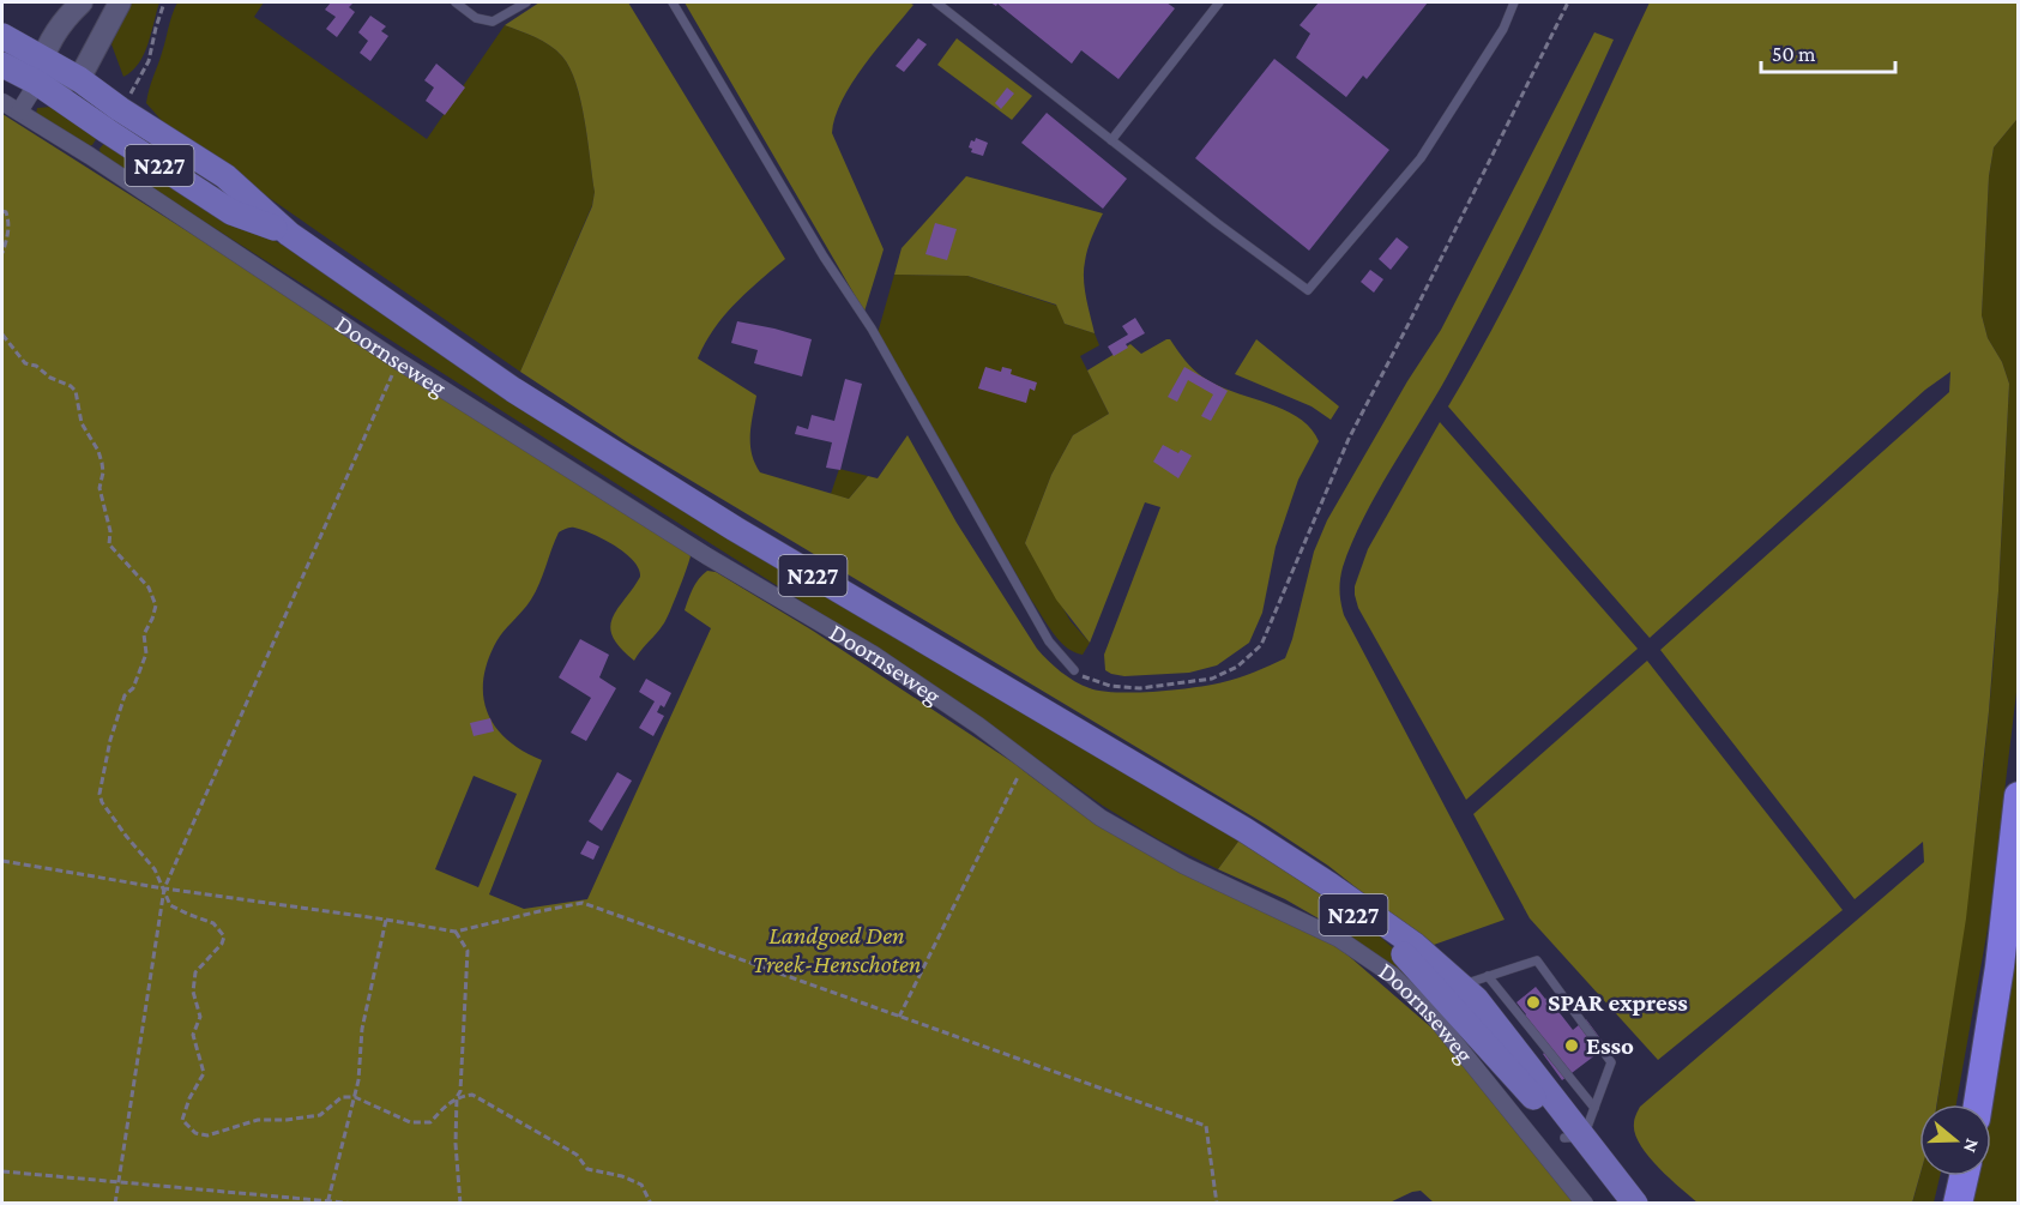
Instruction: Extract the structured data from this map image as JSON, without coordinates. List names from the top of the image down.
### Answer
{
  "streets": {
    "main road": ["N227", "Doornseweg"]
  },
  "parks": ["Landgoed Den Treek-Henschoten"],
  "places": ["SPAR express", "Esso"],
  "scale_bar": "50 m",
  "north": "right"
}
